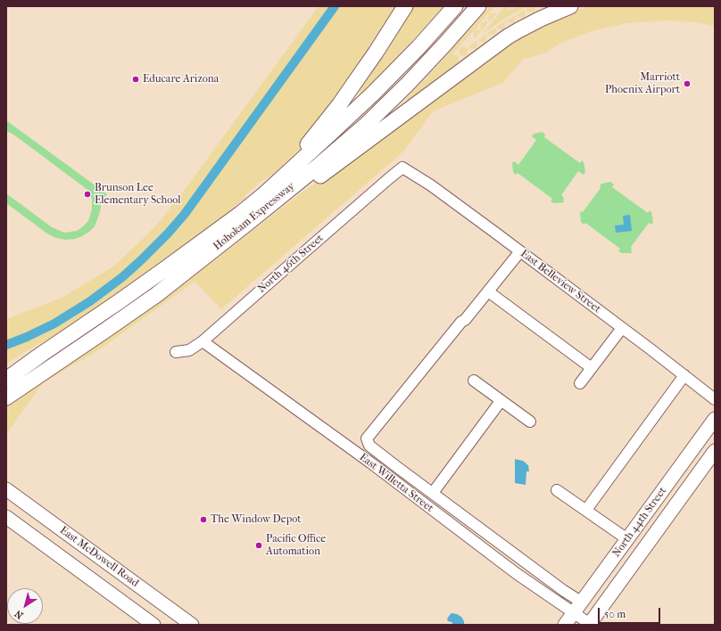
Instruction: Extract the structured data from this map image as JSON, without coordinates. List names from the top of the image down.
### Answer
{
  "streets": {
    "highway": ["Hohokam Expressway"],
    "main road": ["North 44th Street", "East McDowell Road"],
    "street": ["North 46th Street", "East Belleview Street", "East Willetta Street"]
  },
  "crossings": [
    ["North 46th Street", "East Belleview Street"],
    ["North 46th Street", "East Willetta Street"],
    ["East Willetta Street", "North 44th Street"]
  ],
  "places": [
    "Educare Arizona",
    "Marriott Phoenix Airport",
    "Brunson Lee Elementary School",
    "The Window Depot",
    "Pacific Office Automation"
  ],
  "scale_bar": "50 m",
  "north": "bottom left"
}
